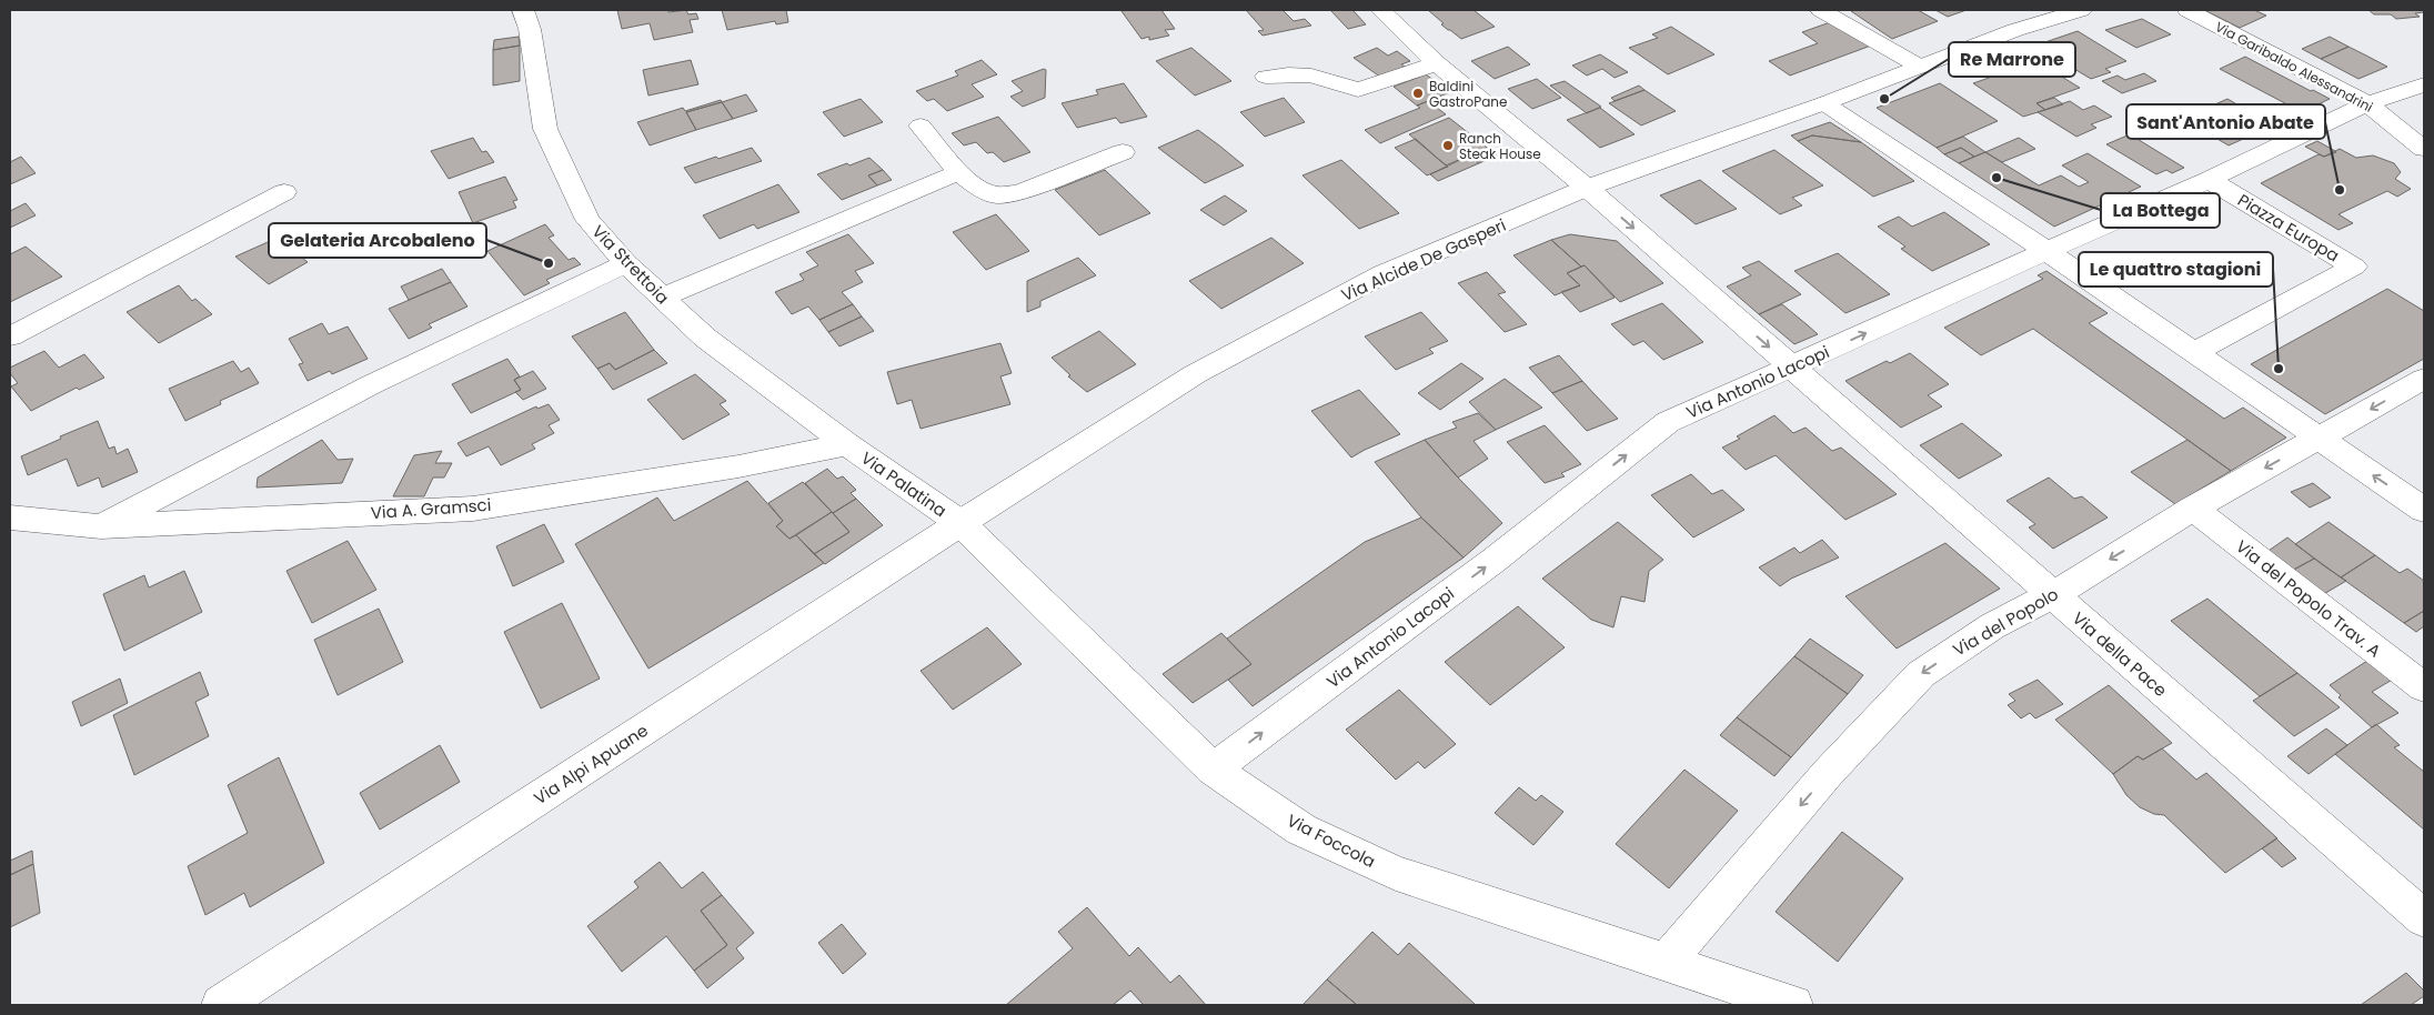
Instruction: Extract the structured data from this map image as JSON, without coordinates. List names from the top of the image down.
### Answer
{
  "streets": {
    "street": [
      "Via Garibaldo Alessandrini",
      "Piazza Europa",
      "Via Alcide De Gasperi",
      "Via Strettoia",
      "Via Antonio Lacopi",
      "Via Palatina",
      "Via A. Gramsci",
      "Via del Popolo Trav. A",
      "Via del Popolo",
      "Via della Pace",
      "Via Alpi Apuane",
      "Via Foccola"
    ]
  },
  "crossings": [
    ["Via Garibaldo Alessandrini", "Via Antonio Lacopi"],
    ["Piazza Europa", "Via Antonio Lacopi"],
    ["Via Alcide De Gasperi", "Via Palatina"],
    ["Via Alcide De Gasperi", "Via della Pace"],
    ["Via Alcide De Gasperi", "Via Alpi Apuane"],
    ["Via Alcide De Gasperi", "Via Foccola"],
    ["Via Strettoia", "Via Palatina"],
    ["Via Strettoia", "Via A. Gramsci"],
    ["Via Antonio Lacopi", "Via della Pace"],
    ["Via Antonio Lacopi", "Via Foccola"],
    ["Via Palatina", "Via A. Gramsci"],
    ["Via Palatina", "Via Alpi Apuane"],
    ["Via Palatina", "Via Foccola"],
    ["Via del Popolo Trav. A", "Via del Popolo"],
    ["Via del Popolo", "Via della Pace"],
    ["Via del Popolo", "Via Foccola"],
    ["Via Alpi Apuane", "Via Foccola"]
  ],
  "one_way": ["Via Antonio Lacopi", "Via del Popolo"],
  "places": [
    "Baldini GastroPane",
    "Re Marrone",
    "Ranch Steak House",
    "La Bottega",
    "Sant'Antonio Abate",
    "Gelateria Arcobaleno",
    "Le quattro stagioni"
  ]
}
